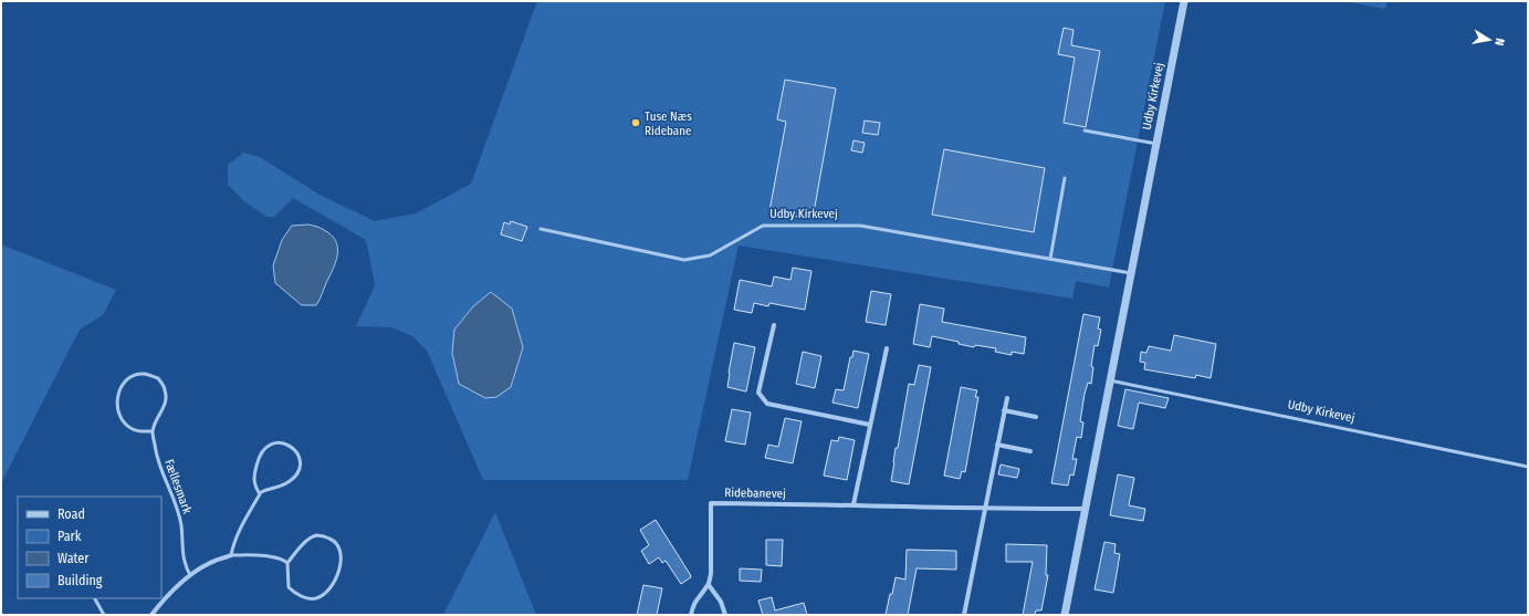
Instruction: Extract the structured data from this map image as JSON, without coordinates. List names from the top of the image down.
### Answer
{
  "streets": {
    "street": ["Udby Kirkevej", "Ridebanevej"],
    "lane": ["Fællesmark"]
  },
  "crossings": [
    ["Udby Kirkevej", "Ridebanevej"]
  ],
  "places": ["Tuse Næs Ridebane"],
  "legend": [
    "Road",
    "Park",
    "Water",
    "Building"
  ],
  "north": "right"
}
